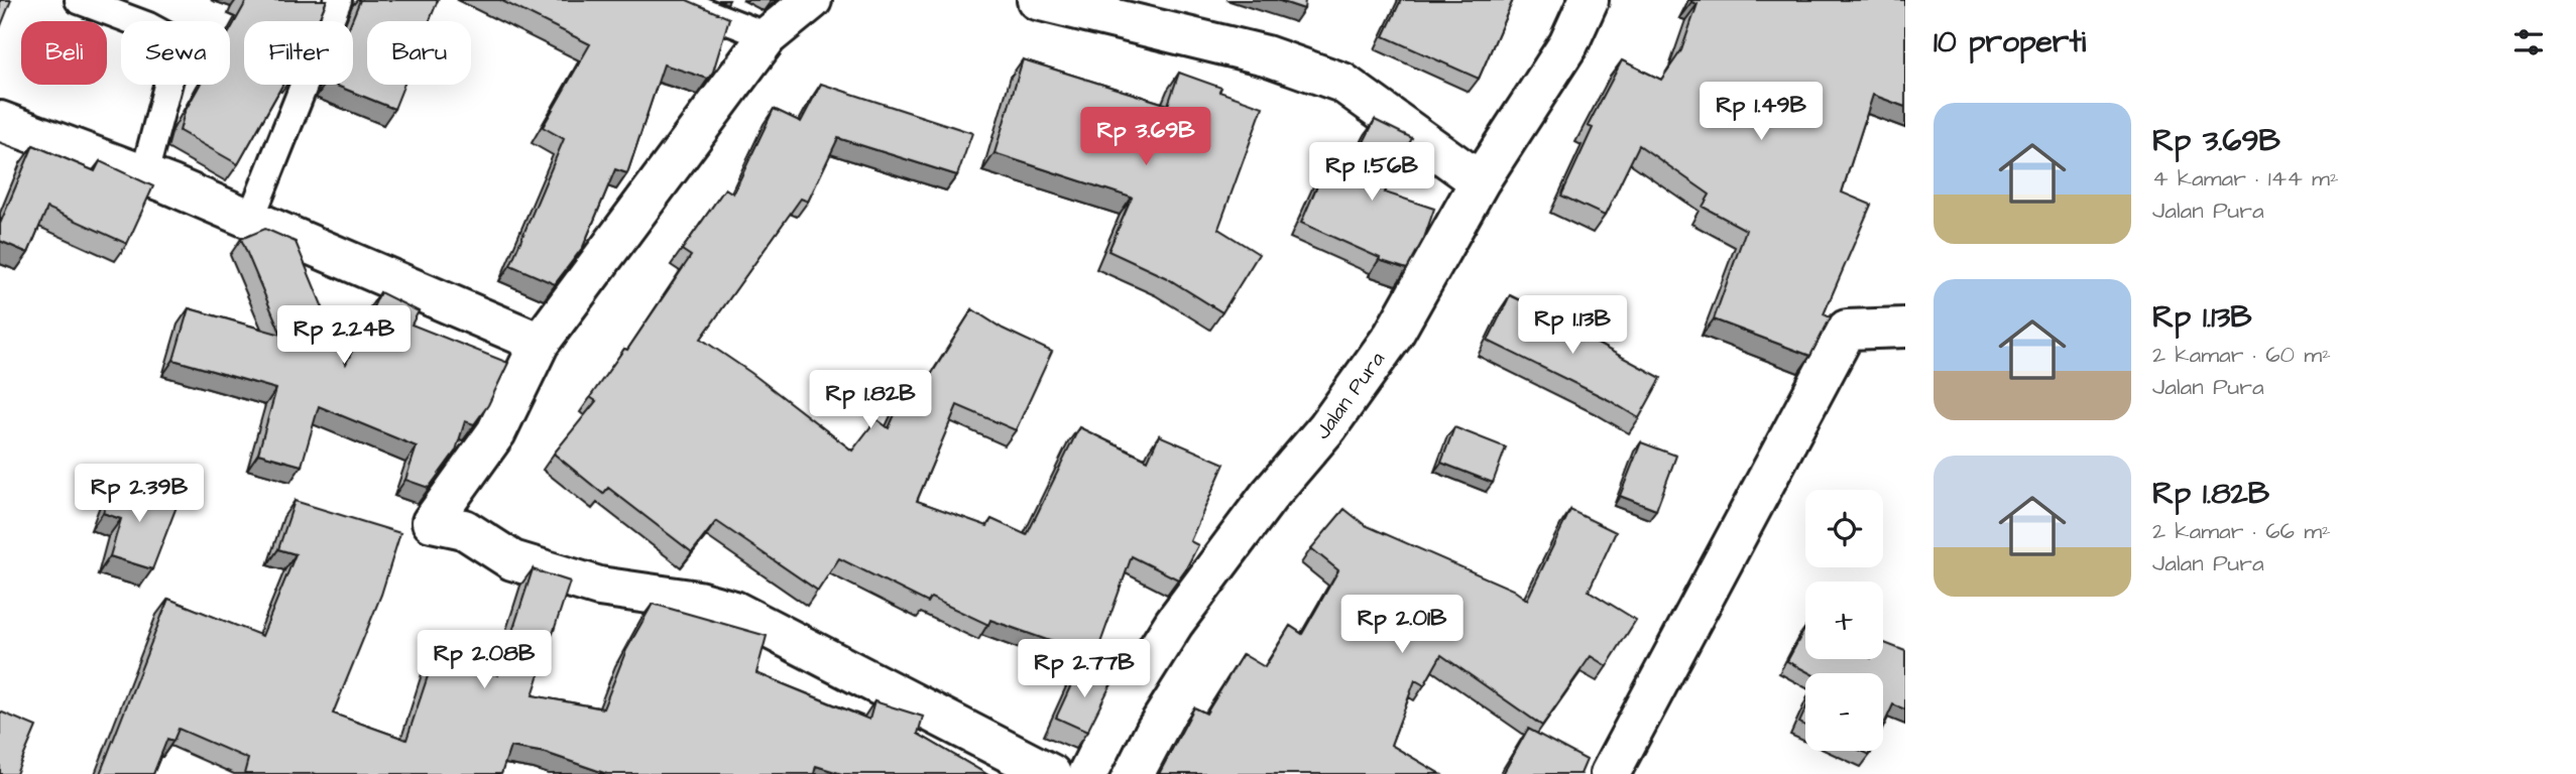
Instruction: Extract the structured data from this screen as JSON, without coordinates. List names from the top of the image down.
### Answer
{
  "streets": {
    "street": ["Jalan Pura"]
  },
  "page": {
    "heading": "10 properti",
    "chip": [
      "Beli",
      "Sewa",
      "Filter",
      "Baru"
    ],
    "price": [
      "Rp 1.49B",
      "Rp 3.69B",
      "Rp 1.56B",
      "Rp 1.13B",
      "Rp 2.24B",
      "Rp 1.82B",
      "Rp 2.39B",
      "Rp 2.01B",
      "Rp 2.08B",
      "Rp 2.77B"
    ],
    "list": [
      {
        "name": "Rp 3.69B",
        "note": "4 kamar · 144 m² · Jalan Pura"
      },
      {
        "name": "Rp 1.13B",
        "note": "2 kamar · 60 m² · Jalan Pura"
      },
      {
        "name": "Rp 1.82B",
        "note": "2 kamar · 66 m² · Jalan Pura"
      }
    ],
    "map_buttons": ["+", "−"]
  }
}
